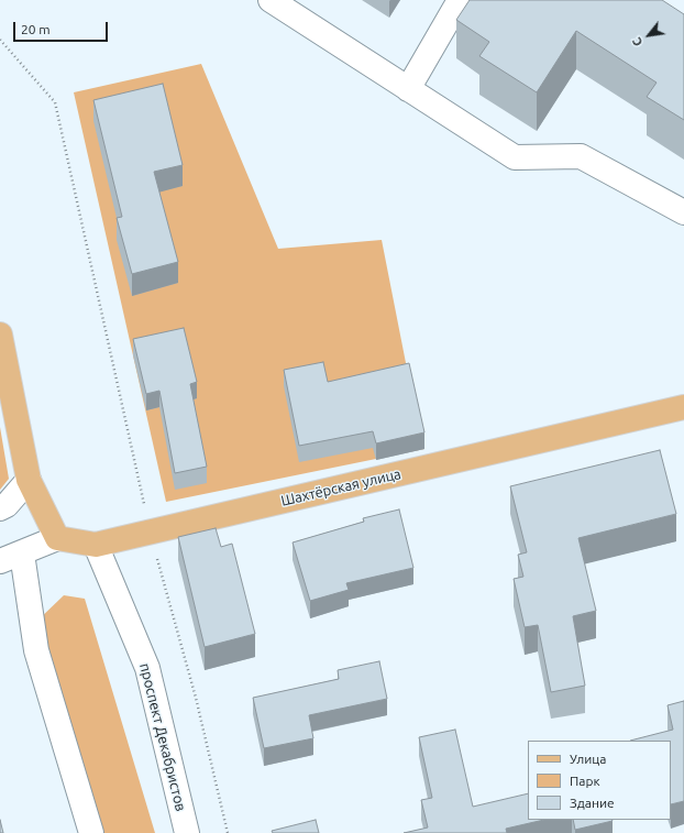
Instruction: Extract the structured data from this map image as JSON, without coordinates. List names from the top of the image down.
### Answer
{
  "streets": {
    "main road": ["Шахтёрская улица"],
    "street": ["проспект Декабристов"]
  },
  "crossings": [
    ["Шахтёрская улица", "проспект Декабристов"]
  ],
  "legend": ["Улица", "Парк", "Здание"],
  "scale_bar": "20 m",
  "north": "bottom left"
}
